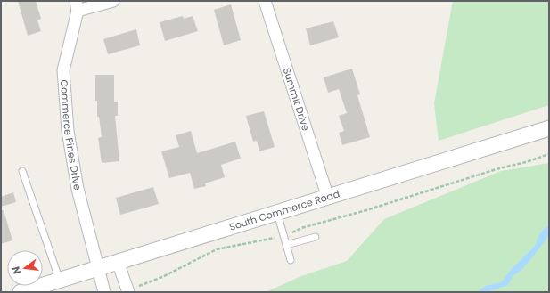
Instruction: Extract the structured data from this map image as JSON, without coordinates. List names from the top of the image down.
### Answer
{
  "streets": {
    "street": ["Summit Drive", "Commerce Pines Drive", "South Commerce Road"]
  },
  "crossings": [
    ["Summit Drive", "South Commerce Road"],
    ["Commerce Pines Drive", "South Commerce Road"]
  ],
  "north": "left"
}
